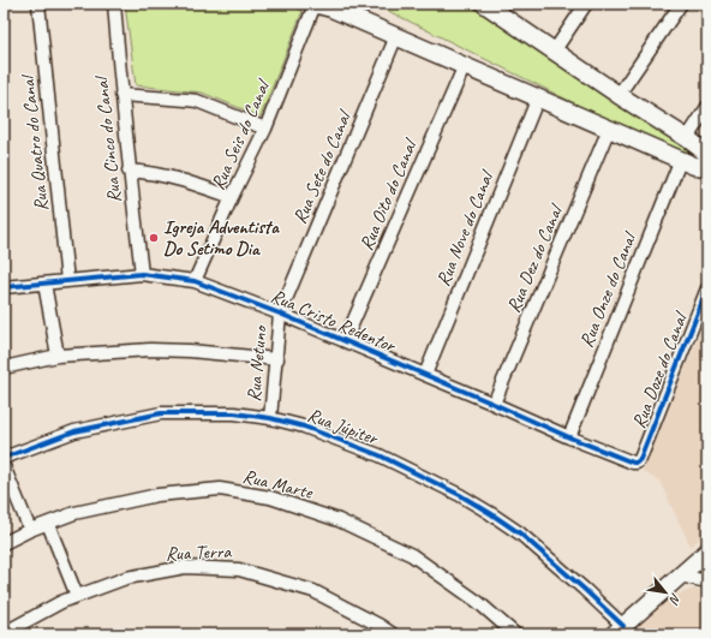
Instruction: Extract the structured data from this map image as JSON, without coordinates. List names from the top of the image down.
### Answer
{
  "streets": {
    "street": [
      "Rua Seis do Canal",
      "Rua Cinco do Canal",
      "Rua Quatro do Canal",
      "Rua Sete do Canal",
      "Rua Oito do Canal",
      "Rua Nove do Canal",
      "Rua Dez do Canal",
      "Rua Onze do Canal",
      "Rua Cristo Redentor",
      "Rua Netuno",
      "Rua Doze do Canal",
      "Rua Júpiter",
      "Rua Marte",
      "Rua Terra"
    ]
  },
  "crossings": [
    ["Rua Seis do Canal", "Rua Cristo Redentor"],
    ["Rua Cinco do Canal", "Rua Cristo Redentor"],
    ["Rua Quatro do Canal", "Rua Cristo Redentor"],
    ["Rua Sete do Canal", "Rua Cristo Redentor"],
    ["Rua Sete do Canal", "Rua Netuno"],
    ["Rua Oito do Canal", "Rua Cristo Redentor"],
    ["Rua Nove do Canal", "Rua Cristo Redentor"],
    ["Rua Dez do Canal", "Rua Cristo Redentor"],
    ["Rua Onze do Canal", "Rua Cristo Redentor"],
    ["Rua Cristo Redentor", "Rua Netuno"],
    ["Rua Cristo Redentor", "Rua Doze do Canal"],
    ["Rua Netuno", "Rua Júpiter"]
  ],
  "places": ["Igreja Adventista Do Setimo Dia"],
  "north": "bottom right"
}
